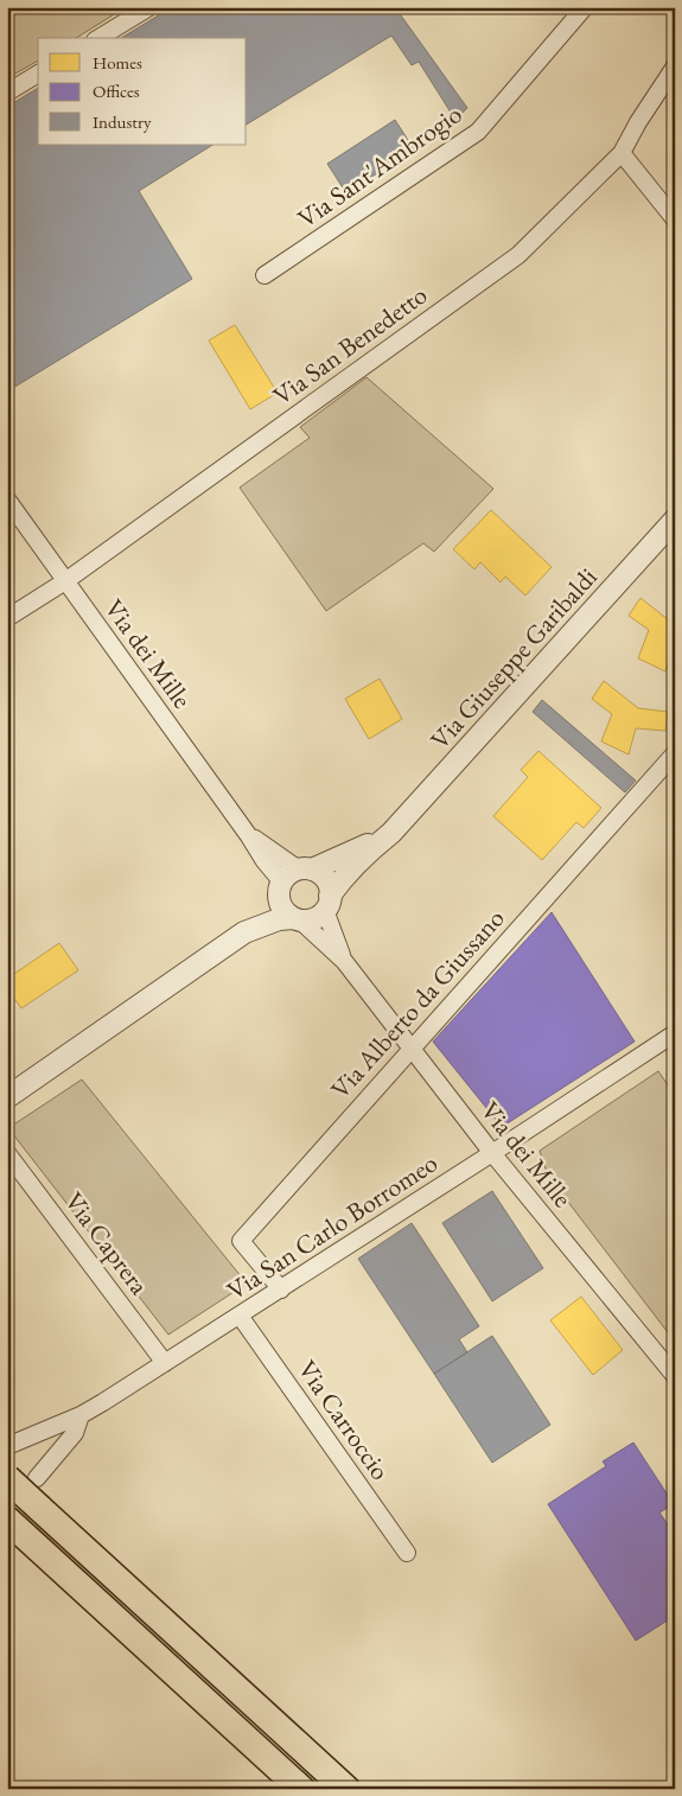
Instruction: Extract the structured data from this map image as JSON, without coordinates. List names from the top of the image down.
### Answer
{
  "streets": {
    "street": [
      "Via Sant'Ambrogio",
      "Via San Benedetto",
      "Via dei Mille",
      "Via Giuseppe Garibaldi",
      "Via Alberto da Giussano",
      "Via San Carlo Borromeo",
      "Via Caprera",
      "Via Carroccio"
    ]
  },
  "crossings": [
    ["Via San Benedetto", "Via dei Mille"],
    ["Via dei Mille", "Via Giuseppe Garibaldi"],
    ["Via dei Mille", "Via Alberto da Giussano"],
    ["Via dei Mille", "Via San Carlo Borromeo"],
    ["Via Alberto da Giussano", "Via San Carlo Borromeo"],
    ["Via San Carlo Borromeo", "Via Caprera"],
    ["Via San Carlo Borromeo", "Via Carroccio"]
  ],
  "legend": ["Homes", "Offices", "Industry"]
}
